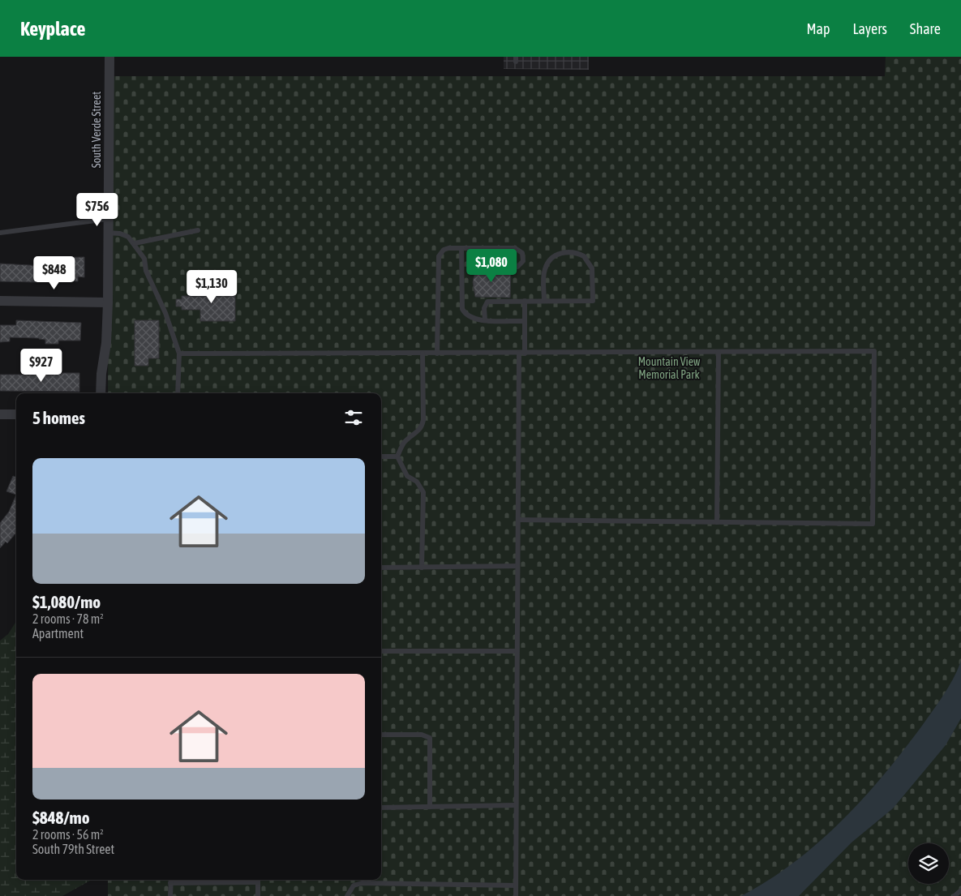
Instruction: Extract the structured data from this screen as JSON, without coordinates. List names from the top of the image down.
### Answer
{
  "streets": {
    "street": ["South Verde Street"]
  },
  "parks": ["Mountain View Memorial Park"],
  "page": {
    "header": "Keyplace",
    "nav": ["Map", "Layers", "Share"],
    "price": [
      "$756",
      "$1,080",
      "$848",
      "$1,130",
      "$927"
    ],
    "heading": "5 homes",
    "list": [
      {
        "name": "$1,080/mo",
        "note": "2 rooms · 78 m² · Apartment"
      },
      {
        "name": "$848/mo",
        "note": "2 rooms · 56 m² · South 79th Street"
      }
    ]
  }
}
